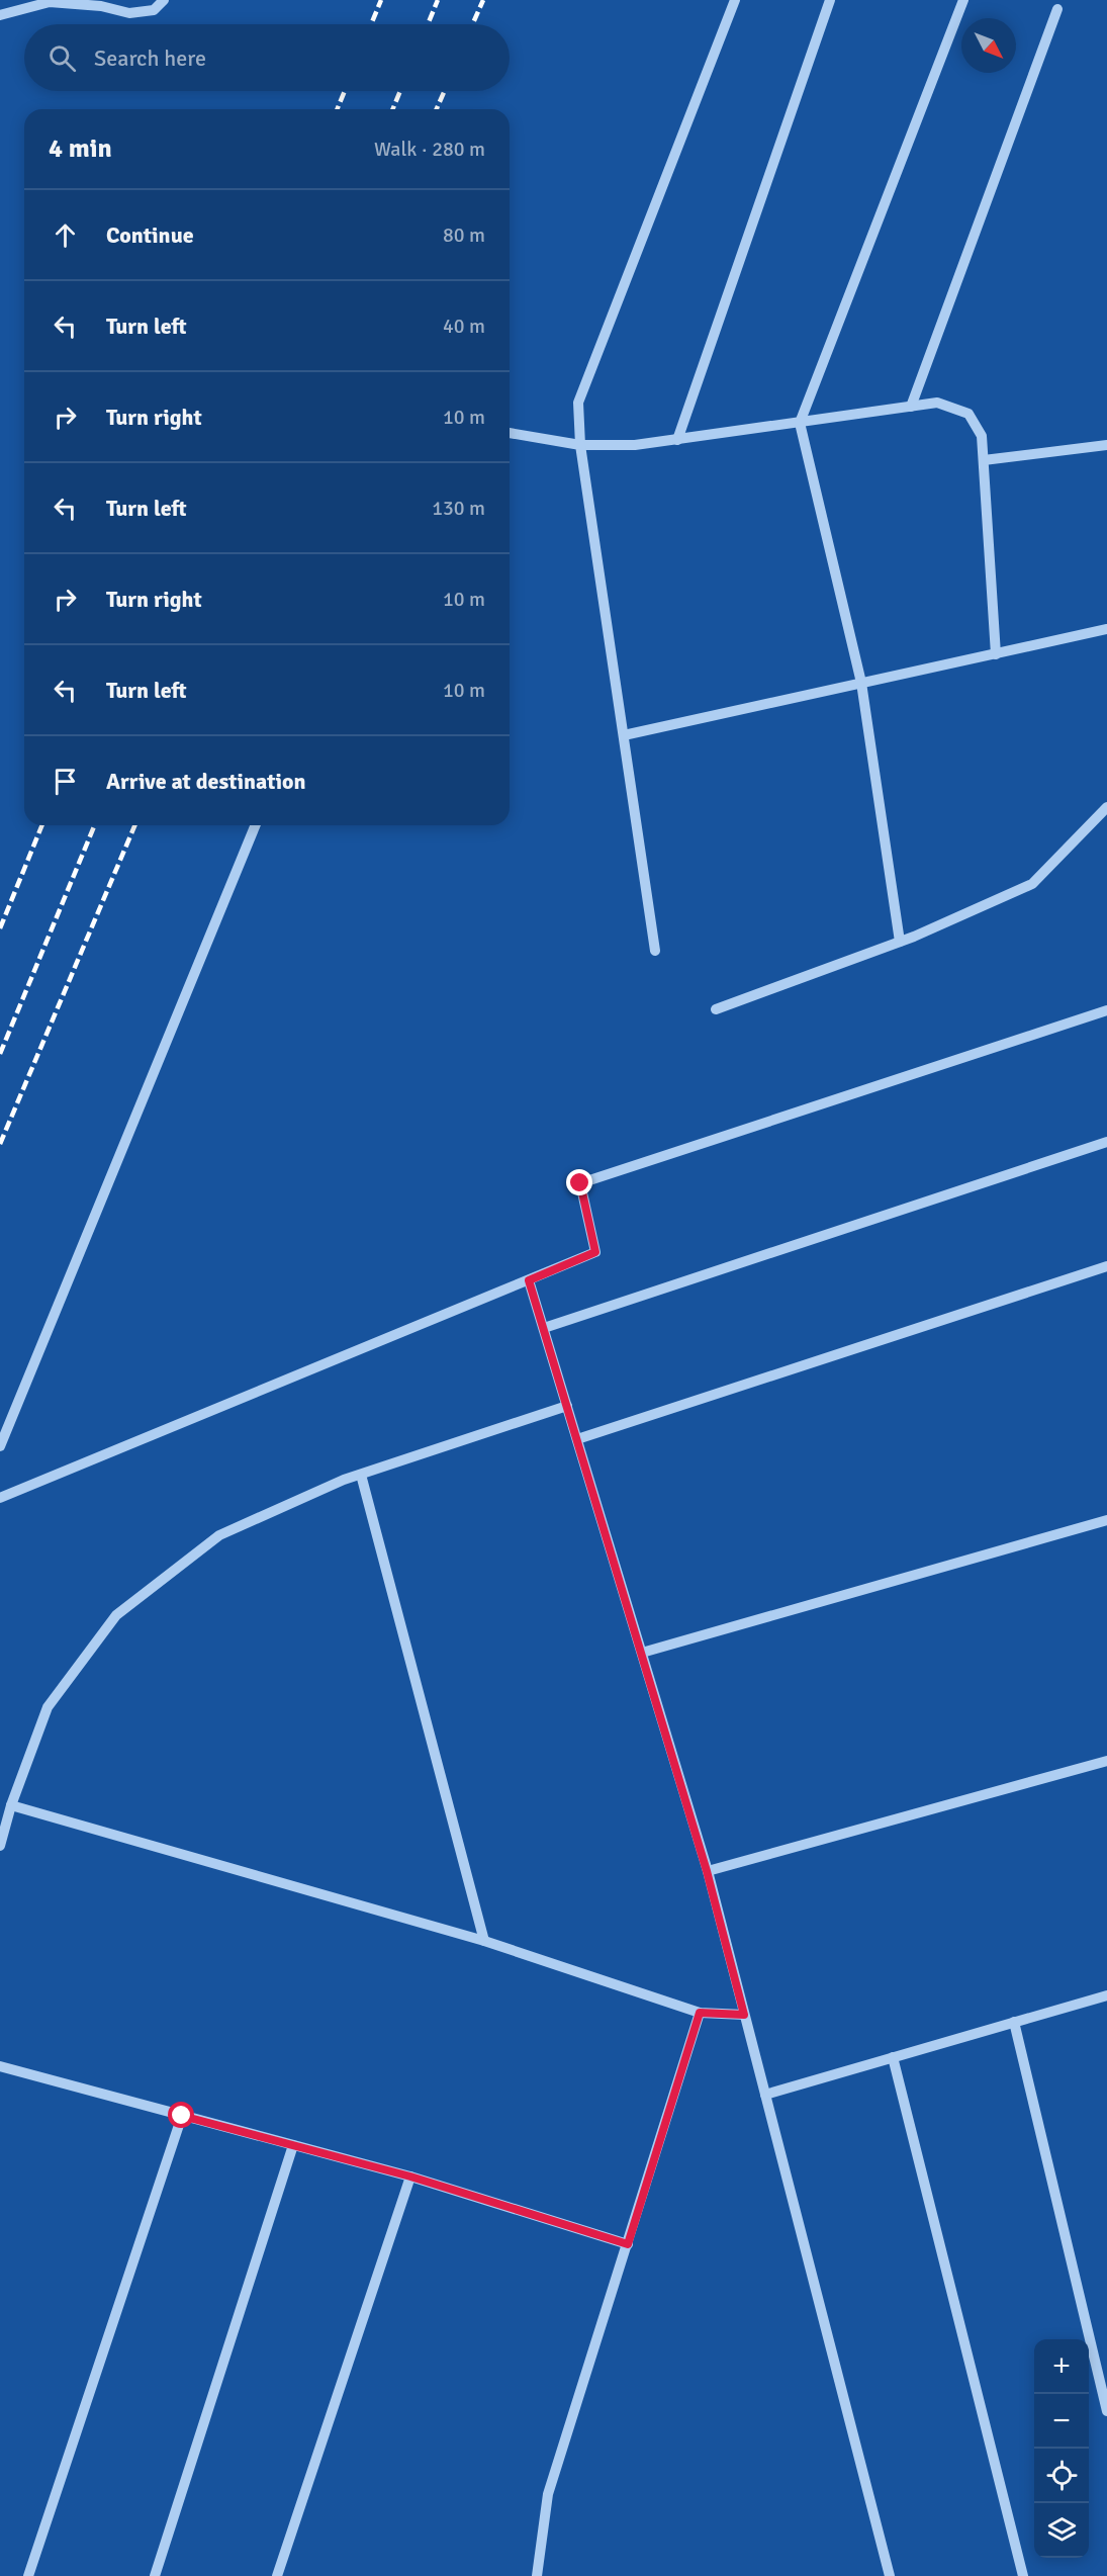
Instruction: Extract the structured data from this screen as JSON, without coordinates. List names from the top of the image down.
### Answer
{
  "north": "bottom right",
  "page": {
    "search": "Search here",
    "heading": ["4 min", "Walk · 280 m"],
    "list": [
      ["Continue", "80 m"],
      ["Turn left", "40 m"],
      ["Turn right", "10 m"],
      ["Turn left", "130 m"],
      ["Turn right", "10 m"],
      ["Turn left", "10 m"],
      "Arrive at destination"
    ],
    "map_buttons": ["+", "−"]
  }
}
